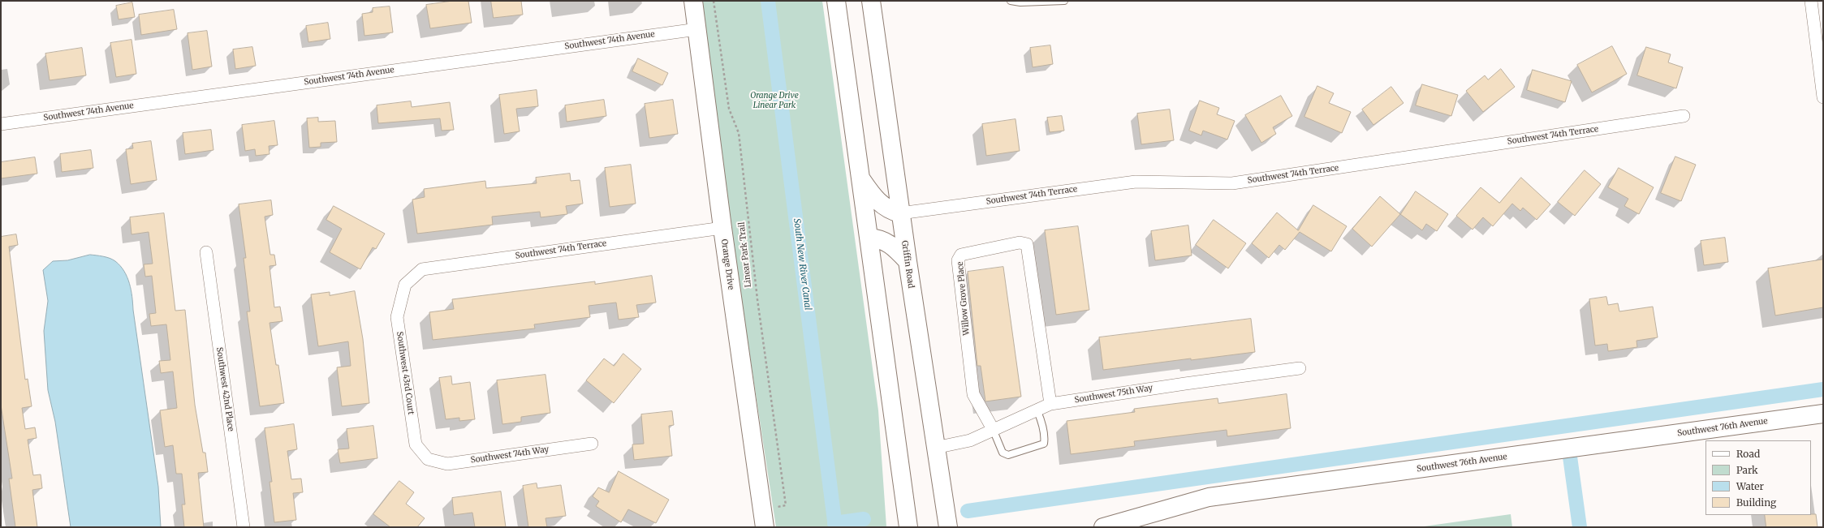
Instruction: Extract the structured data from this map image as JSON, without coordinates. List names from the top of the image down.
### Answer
{
  "streets": {
    "street": [
      "Southwest 74th Avenue",
      "Southwest 74th Terrace",
      "Orange Drive",
      "Griffin Road",
      "Willow Grove Place",
      "Southwest 43rd Court",
      "Southwest 42nd Place",
      "Southwest 75th Way",
      "Southwest 76th Avenue",
      "Southwest 74th Way"
    ],
    "path": ["Linear Park Trail"]
  },
  "crossings": [
    ["Southwest 74th Avenue", "Orange Drive"],
    ["Southwest 74th Terrace", "Orange Drive"],
    ["Southwest 74th Terrace", "Griffin Road"],
    ["Southwest 74th Terrace", "Southwest 43rd Court"],
    ["Griffin Road", "Southwest 75th Way"],
    ["Willow Grove Place", "Southwest 75th Way"],
    ["Southwest 43rd Court", "Southwest 74th Way"]
  ],
  "water": ["South New River Canal"],
  "parks": ["Orange Drive Linear Park"],
  "legend": [
    "Road",
    "Park",
    "Water",
    "Building"
  ]
}
